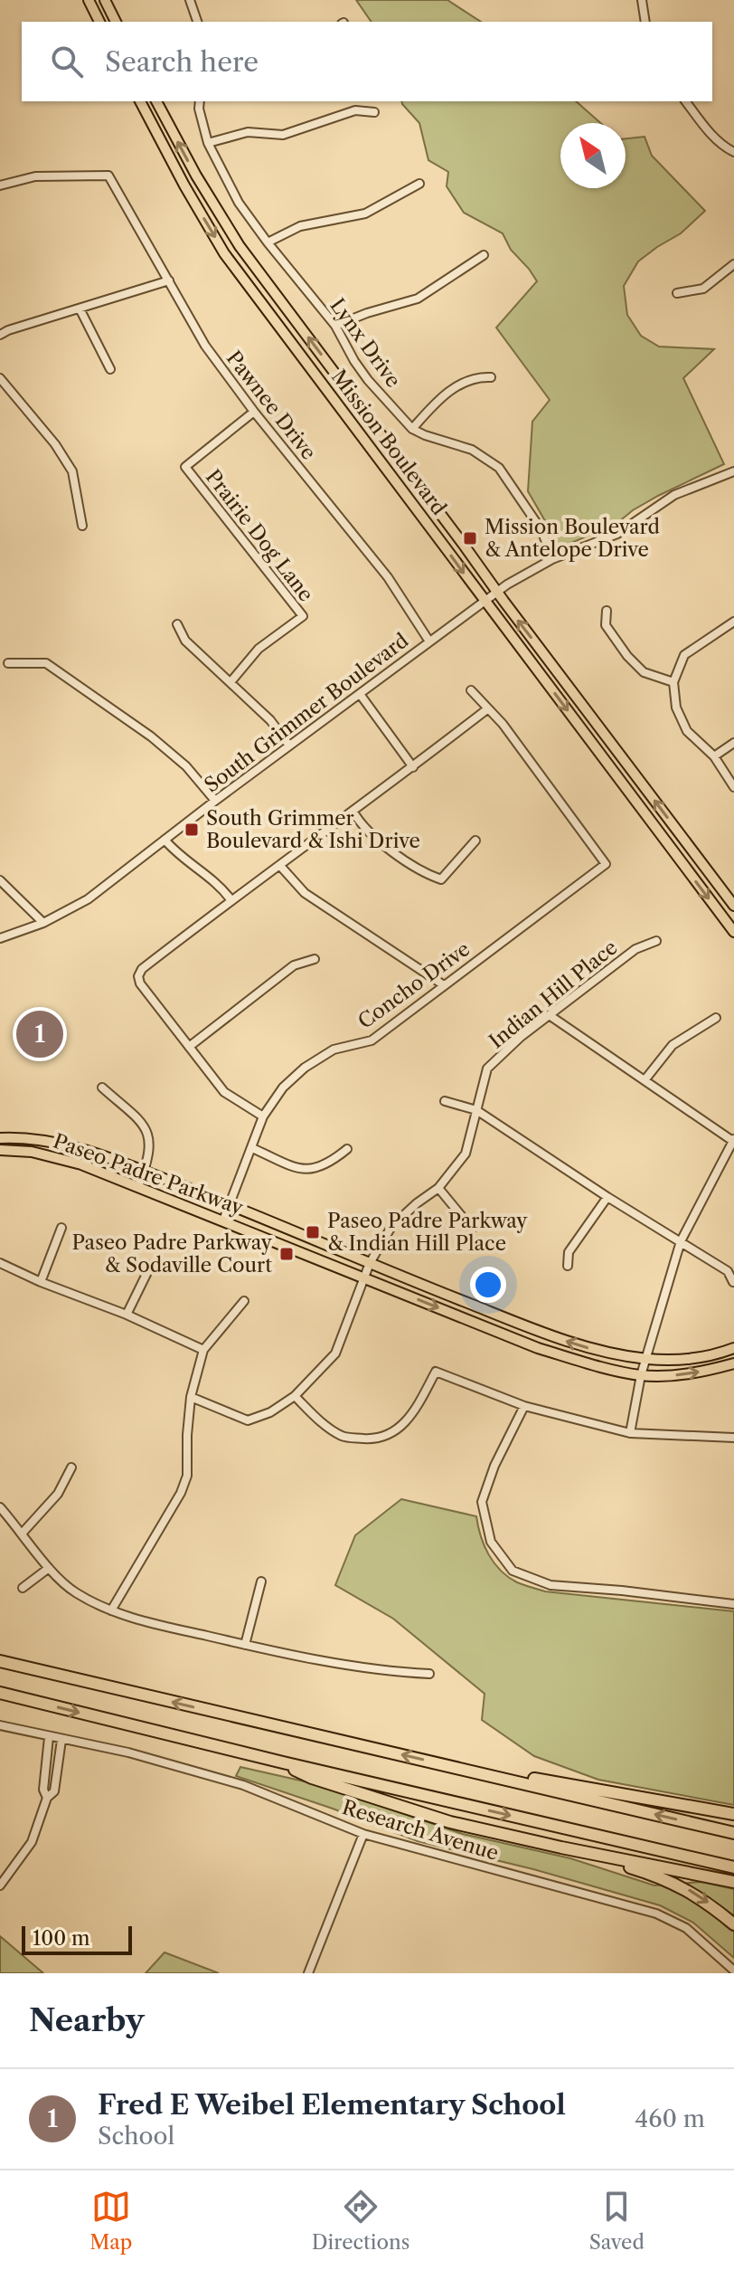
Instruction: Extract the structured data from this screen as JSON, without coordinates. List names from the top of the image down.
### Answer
{
  "streets": {
    "main road": ["Mission Boulevard", "Paseo Padre Parkway"],
    "street": [
      "Lynx Drive",
      "Pawnee Drive",
      "Prairie Dog Lane",
      "South Grimmer Boulevard",
      "Concho Drive",
      "Indian Hill Place",
      "Research Avenue"
    ]
  },
  "crossings": [
    ["Lynx Drive", "South Grimmer Boulevard"],
    ["Pawnee Drive", "Prairie Dog Lane"],
    ["Pawnee Drive", "South Grimmer Boulevard"],
    ["Mission Boulevard", "South Grimmer Boulevard"],
    ["Concho Drive", "Paseo Padre Parkway"],
    ["Indian Hill Place", "Paseo Padre Parkway"]
  ],
  "places": {
    "transit": [
      "Mission Boulevard & Antelope Drive",
      "South Grimmer Boulevard & Ishi Drive",
      "Paseo Padre Parkway & Indian Hill Place",
      "Paseo Padre Parkway & Sodaville Court"
    ]
  },
  "scale_bar": "100 m",
  "north": "top left",
  "page": {
    "search": "Search here",
    "pins": "1",
    "scale": "100 m",
    "heading": "Nearby",
    "list": [
      {
        "mark": "1",
        "name": "Fred E Weibel Elementary School",
        "note": "School",
        "value": "460 m"
      }
    ],
    "nav": ["Map", "Directions", "Saved"]
  }
}
